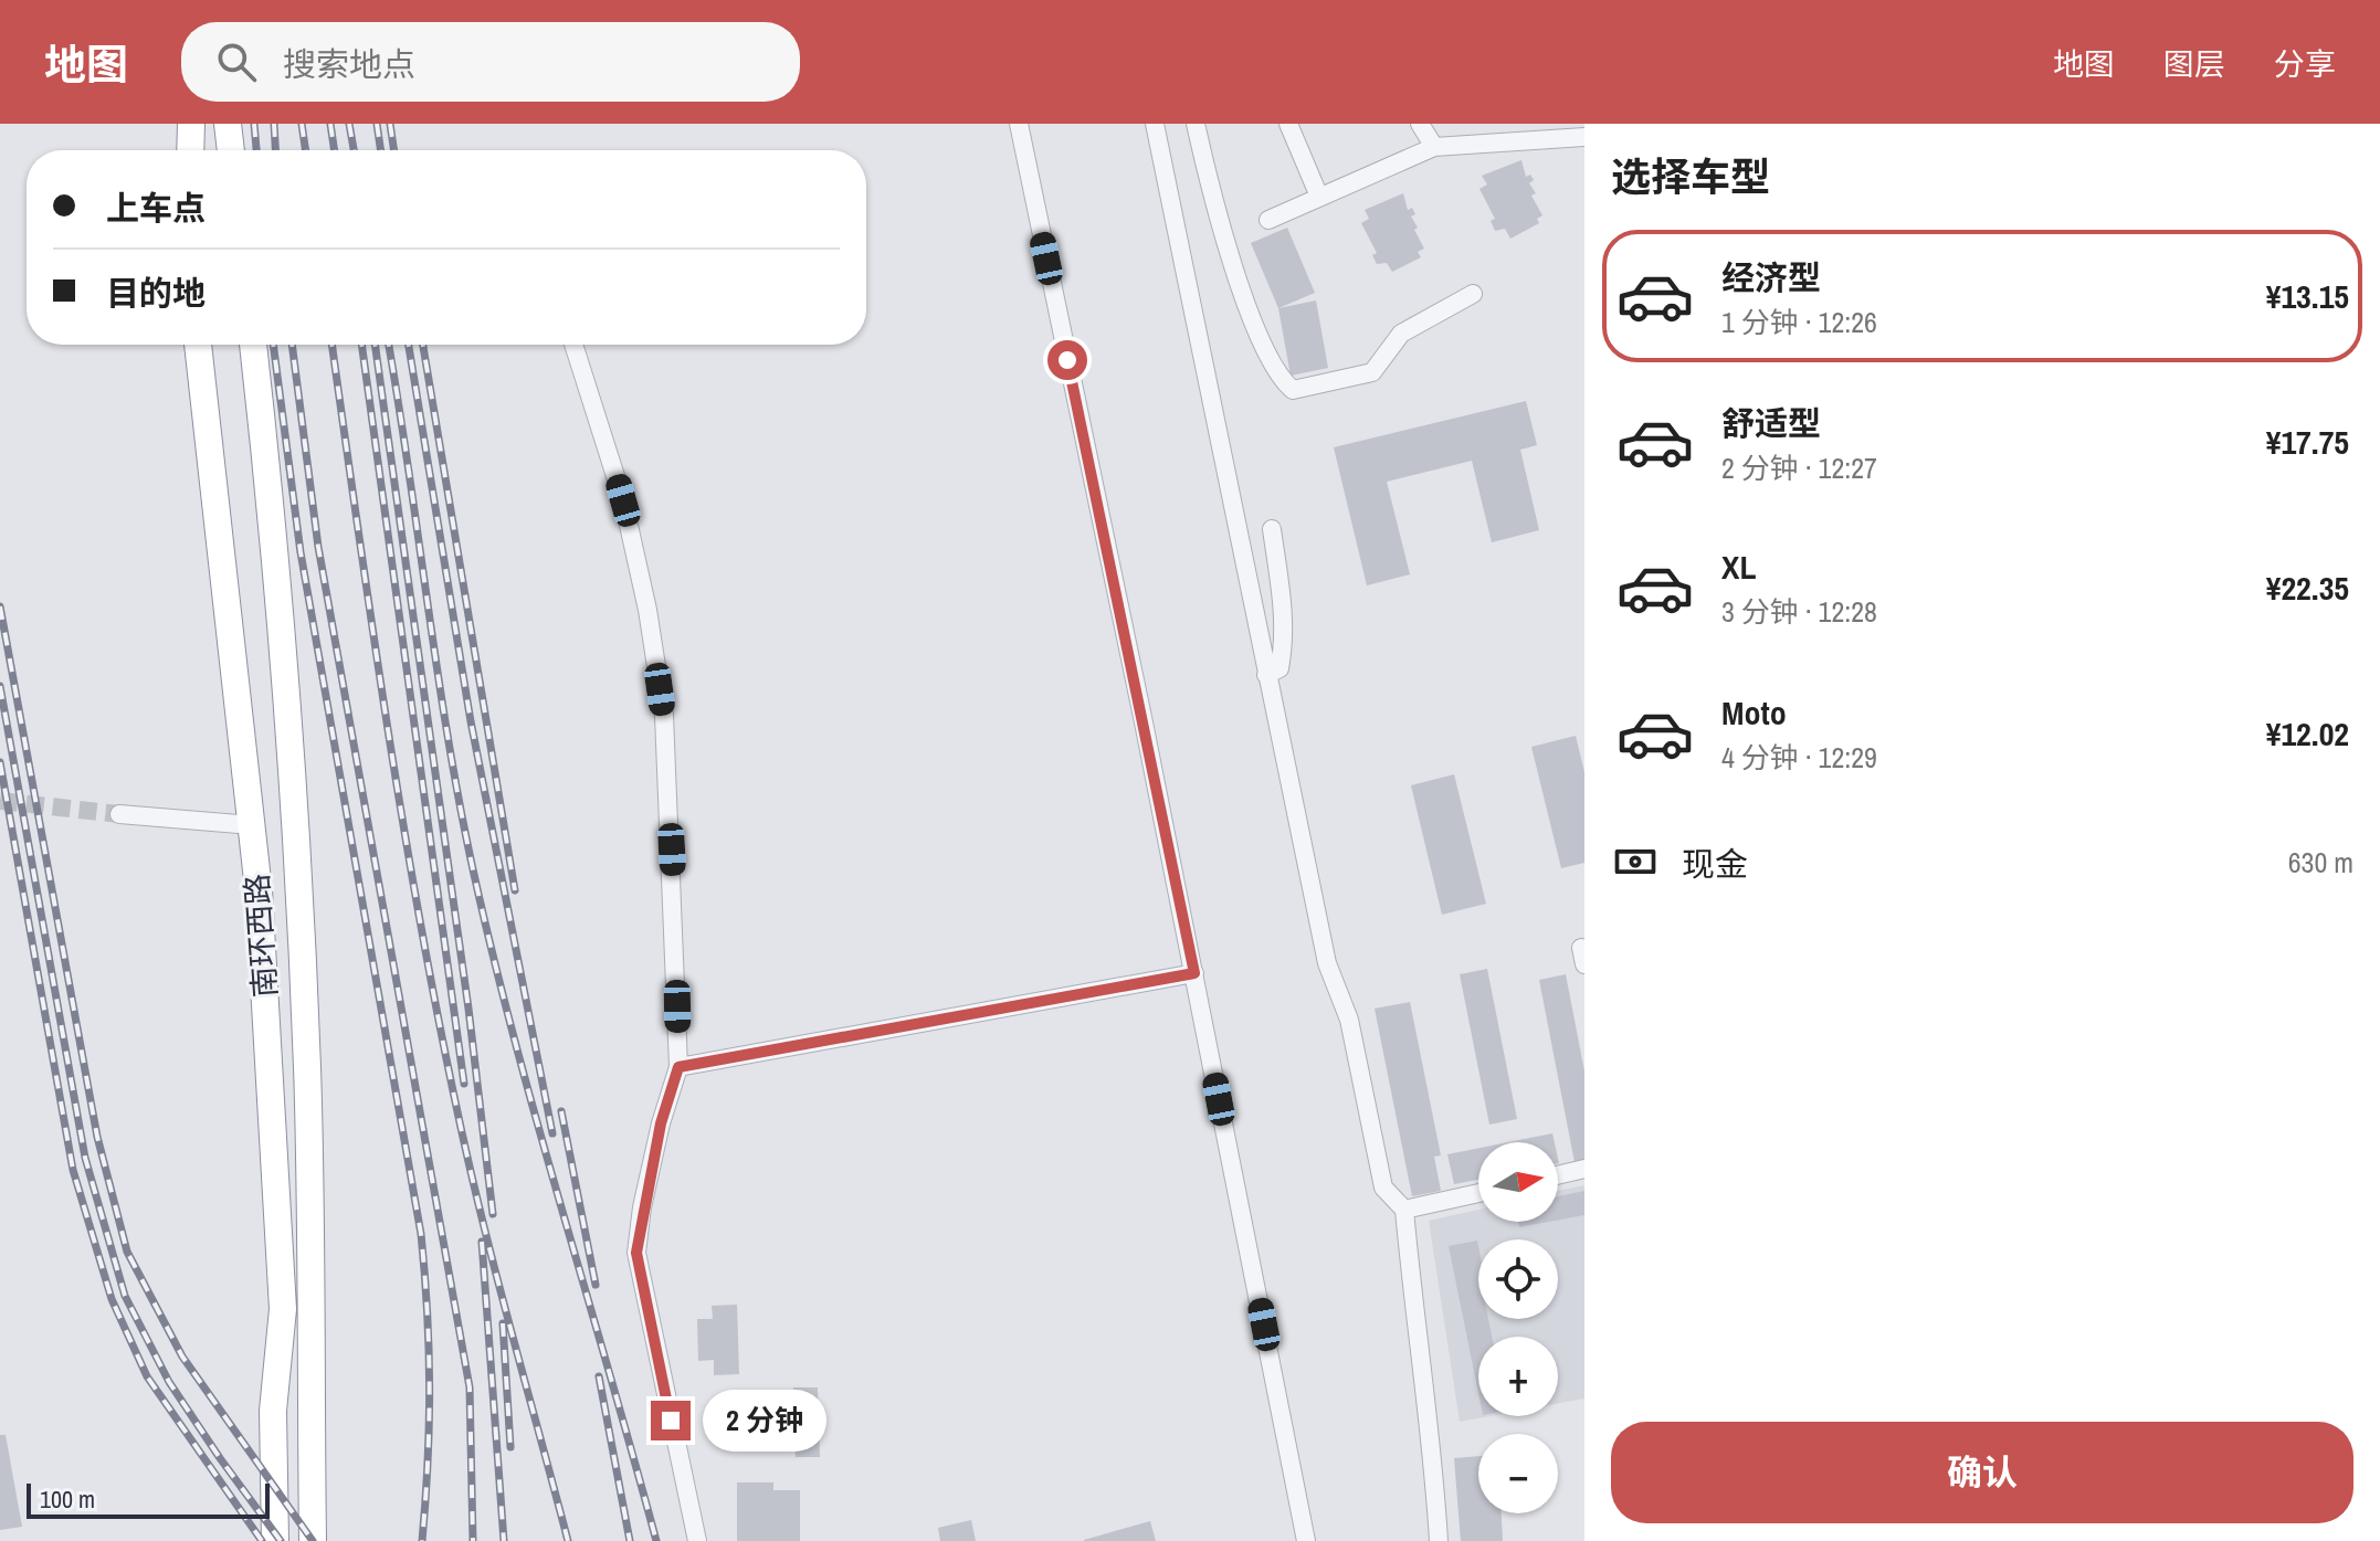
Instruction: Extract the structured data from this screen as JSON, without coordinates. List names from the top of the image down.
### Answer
{
  "streets": {
    "highway": ["南环西路"]
  },
  "scale_bar": "100 m",
  "north": "right",
  "page": {
    "header": "地图",
    "search": "搜索地点",
    "nav": ["地图", "图层", "分享"],
    "heading": "选择车型",
    "banner": ["上车点", "目的地"],
    "list": [
      {
        "name": "经济型",
        "note": "1 分钟 · 12:26",
        "value": "¥13.15"
      },
      {
        "name": "舒适型",
        "note": "2 分钟 · 12:27",
        "value": "¥17.75"
      },
      {
        "name": "XL",
        "note": "3 分钟 · 12:28",
        "value": "¥22.35"
      },
      {
        "name": "Moto",
        "note": "4 分钟 · 12:29",
        "value": "¥12.02"
      }
    ],
    "pay": ["现金", "630 m"],
    "map_buttons": ["+", "−"],
    "bubble": "2 分钟",
    "buttons": "确认",
    "scale": "100 m"
  }
}
